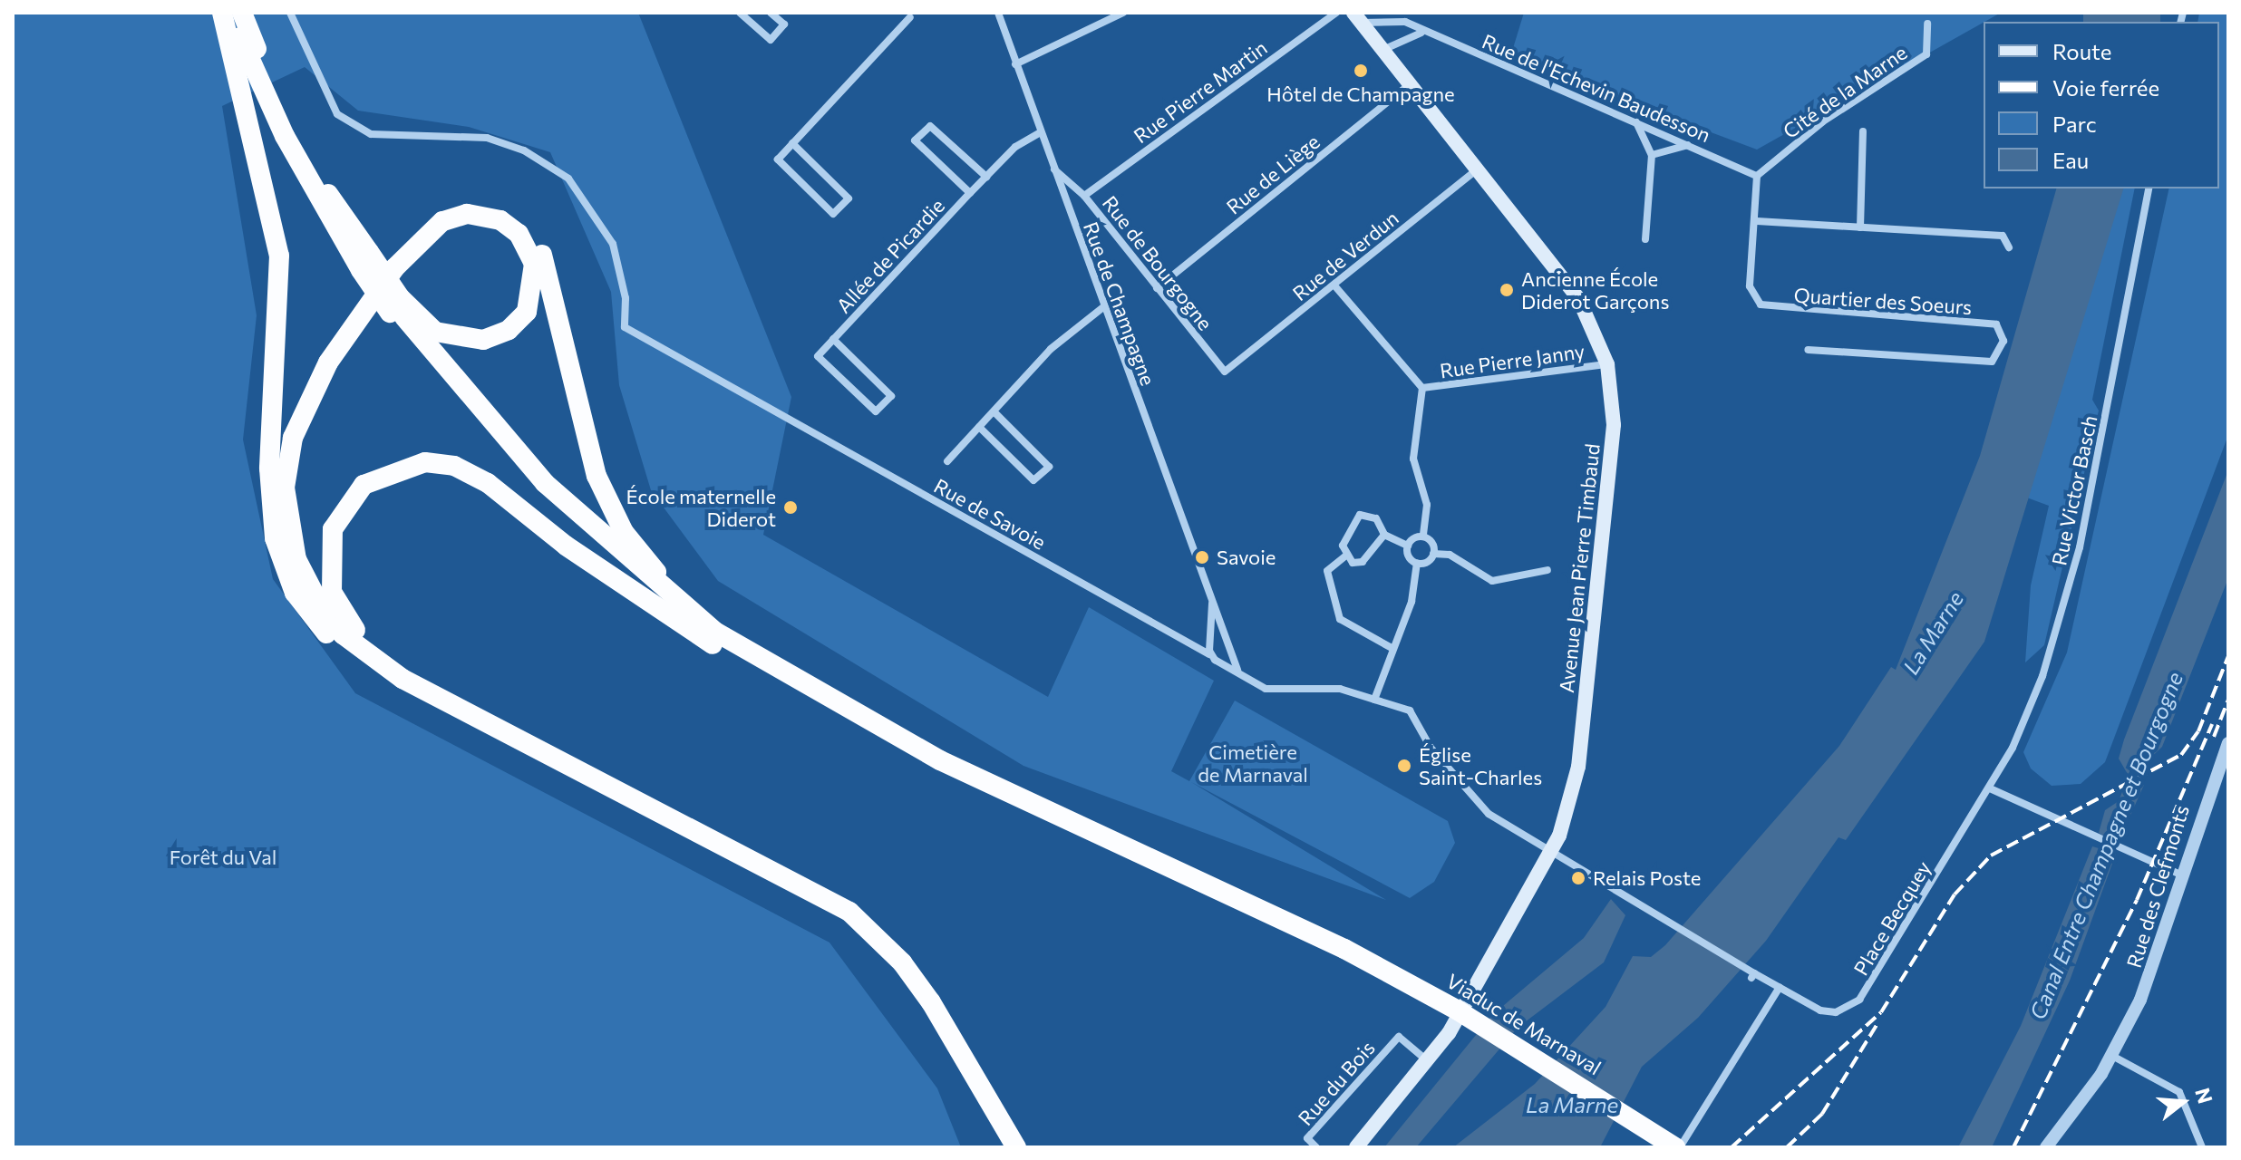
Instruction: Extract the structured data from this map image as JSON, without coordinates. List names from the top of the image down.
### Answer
{
  "streets": {
    "highway": ["Viaduc de Marnaval"],
    "main road": ["Avenue Jean Pierre Timbaud"],
    "street": [
      "Rue de l'Echevin Baudesson",
      "Rue Pierre Martin",
      "Cité de la Marne",
      "Rue de Liège",
      "Allée de Picardie",
      "Rue de Verdun",
      "Rue de Bourgogne",
      "Quartier des Soeurs",
      "Rue de Champagne",
      "Rue Pierre Janny",
      "Rue Victor Basch",
      "Rue de Savoie",
      "Rue des Clefmonts",
      "Place Becquey",
      "Rue du Bois"
    ]
  },
  "crossings": [
    ["Rue de l'Echevin Baudesson", "Cité de la Marne"],
    ["Rue de l'Echevin Baudesson", "Quartier des Soeurs"],
    ["Rue de l'Echevin Baudesson", "Avenue Jean Pierre Timbaud"],
    ["Rue Pierre Martin", "Rue de Bourgogne"],
    ["Cité de la Marne", "Quartier des Soeurs"],
    ["Rue de Liège", "Rue de Bourgogne"],
    ["Rue de Liège", "Avenue Jean Pierre Timbaud"],
    ["Allée de Picardie", "Rue de Champagne"],
    ["Rue de Verdun", "Rue de Bourgogne"],
    ["Rue de Verdun", "Rue Pierre Janny"],
    ["Rue de Verdun", "Avenue Jean Pierre Timbaud"],
    ["Rue de Bourgogne", "Rue de Champagne"],
    ["Rue de Champagne", "Rue de Savoie"],
    ["Rue Pierre Janny", "Avenue Jean Pierre Timbaud"],
    ["Rue Victor Basch", "Place Becquey"],
    ["Avenue Jean Pierre Timbaud", "Place Becquey"],
    ["Avenue Jean Pierre Timbaud", "Rue du Bois"]
  ],
  "water": ["La Marne", "Canal Entre Champagne et Bourgogne"],
  "parks": ["Cimetière de Marnaval", "Forêt du Val"],
  "places": [
    "Hôtel de Champagne",
    "Ancienne École Diderot Garçons",
    "École maternelle Diderot",
    "Savoie",
    "Église Saint-Charles",
    "Relais Poste"
  ],
  "legend": [
    "Route",
    "Voie ferrée",
    "Parc",
    "Eau"
  ],
  "north": "right"
}
